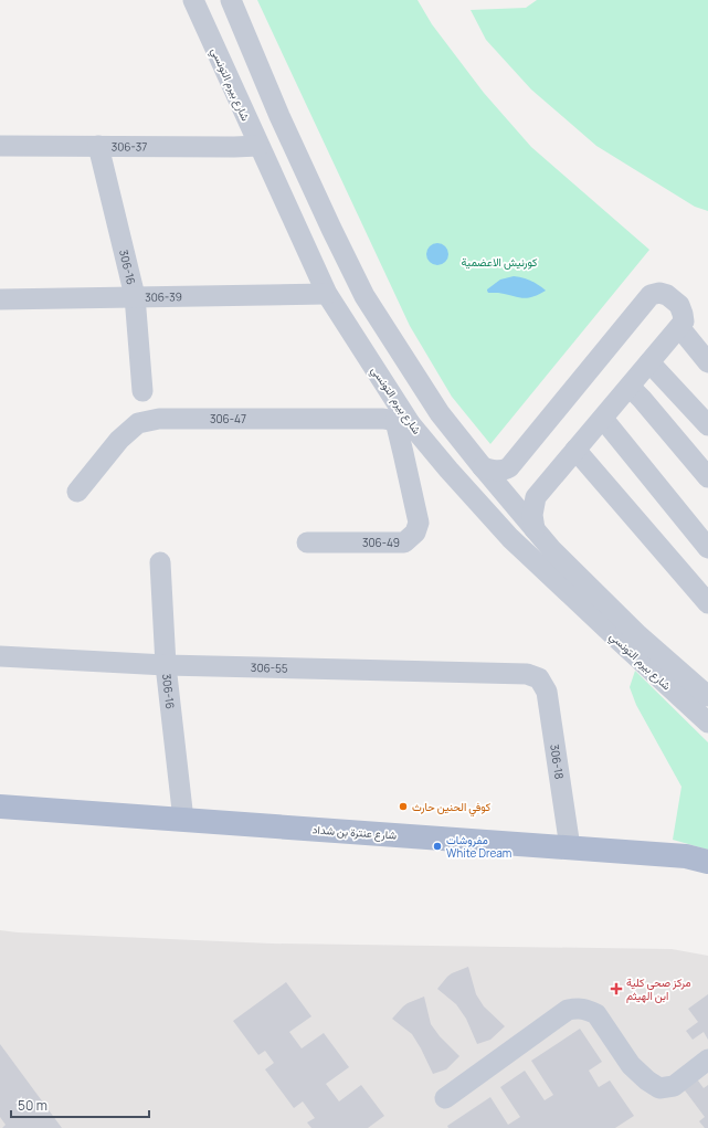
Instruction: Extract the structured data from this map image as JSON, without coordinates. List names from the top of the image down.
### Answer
{
  "streets": {
    "main road": ["شارع عنترة بن شداد"],
    "street": [
      "شارع بيرم التونسي",
      "306-37",
      "306-16",
      "306-39",
      "306-47",
      "306-49",
      "306-55",
      "306-18"
    ]
  },
  "crossings": [
    ["شارع بيرم التونسي", "306-37"],
    ["شارع بيرم التونسي", "306-39"],
    ["شارع بيرم التونسي", "306-47"],
    ["شارع بيرم التونسي", "306-49"],
    ["306-37", "306-16"],
    ["306-16", "306-39"],
    ["306-16", "306-55"],
    ["306-16", "شارع عنترة بن شداد"],
    ["306-47", "306-49"],
    ["306-55", "306-18"],
    ["306-18", "شارع عنترة بن شداد"]
  ],
  "parks": ["كورنيش الاعضمية"],
  "places": {
    "other": ["كوفي الحنين حارث", "مفروشات White Dream"],
    "health": ["مركز صحي كلية ابن الهيثم"]
  },
  "scale_bar": "50 m"
}
